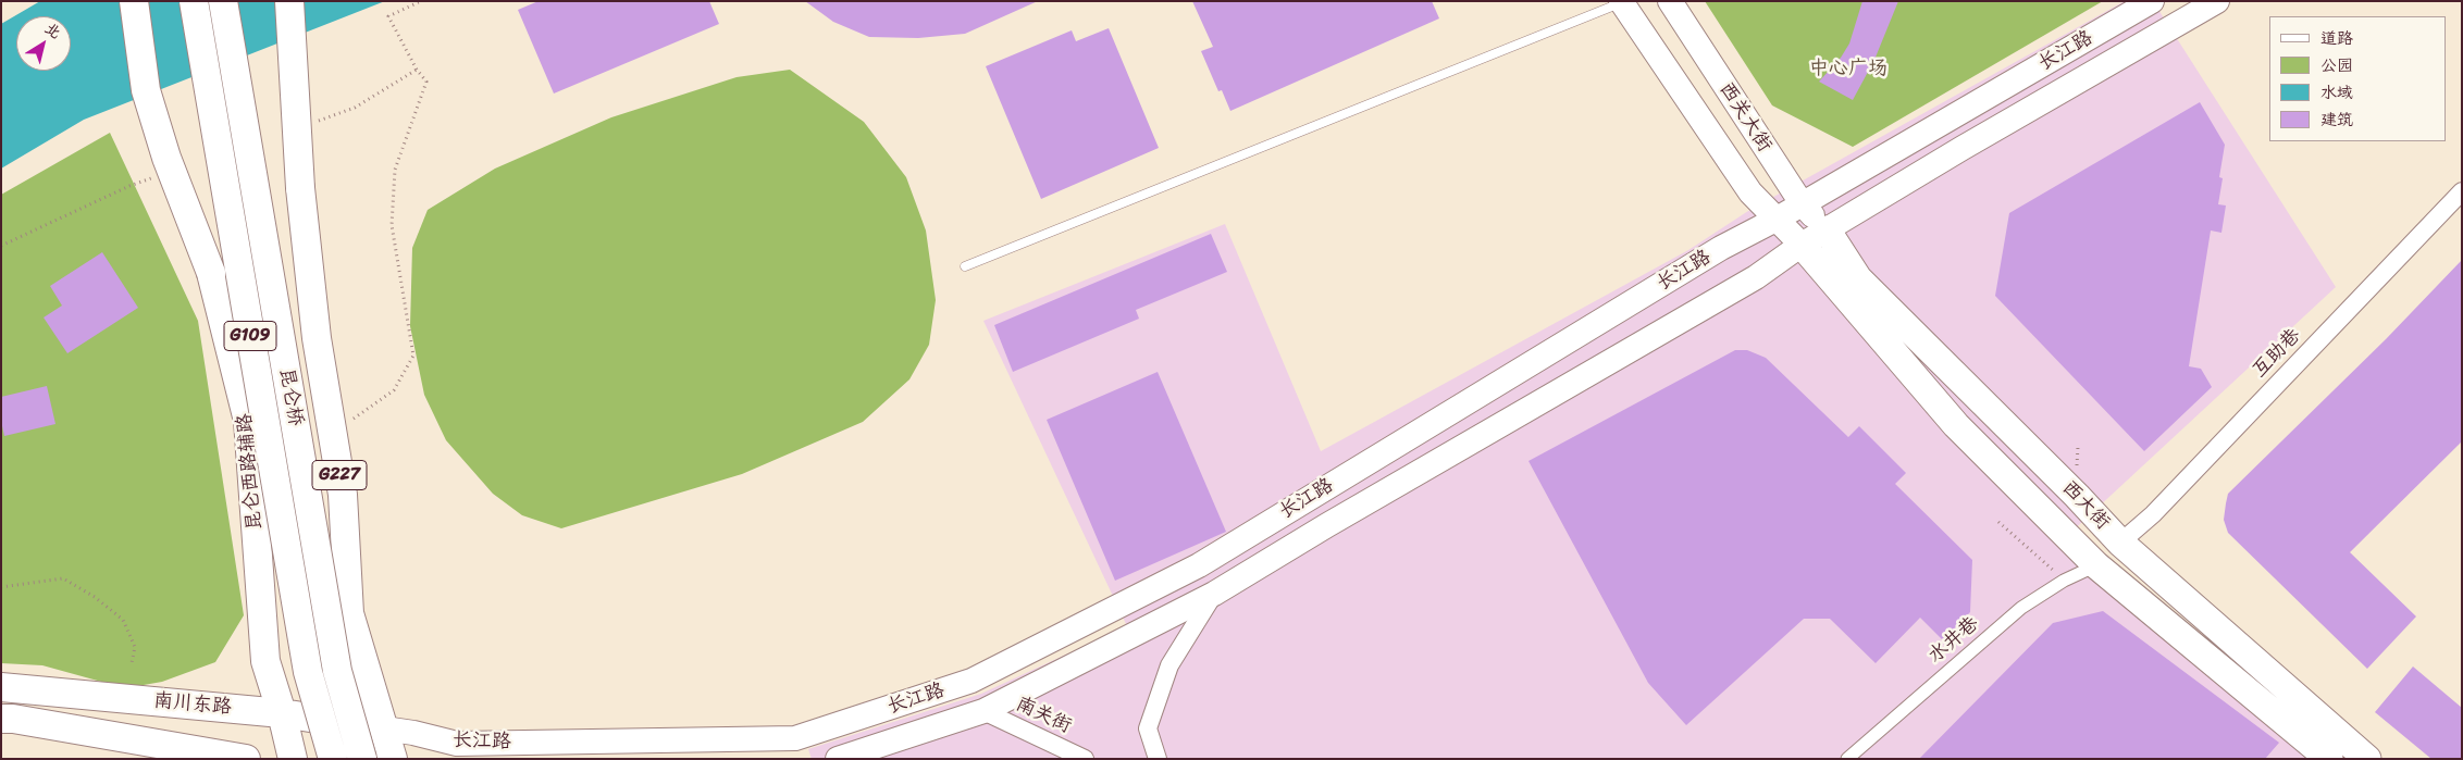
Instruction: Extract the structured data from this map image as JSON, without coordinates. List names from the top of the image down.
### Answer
{
  "streets": {
    "highway": [
      "G109",
      "昆仑桥",
      "昆仑西路辅路",
      "G227",
      "南川东路"
    ],
    "main road": ["长江路", "西关大街", "西大街"],
    "street": ["互助巷", "水井巷", "南关街"]
  },
  "crossings": [
    ["长江路", "西关大街"],
    ["长江路", "G227"],
    ["长江路", "西大街"],
    ["长江路", "南川东路"],
    ["长江路", "南关街"],
    ["西关大街", "西大街"],
    ["互助巷", "西大街"],
    ["昆仑西路辅路", "南川东路"],
    ["G227", "南川东路"],
    ["西大街", "水井巷"]
  ],
  "parks": ["中心广场"],
  "legend": [
    "道路",
    "公园",
    "水域",
    "建筑"
  ],
  "north": "top right"
}
